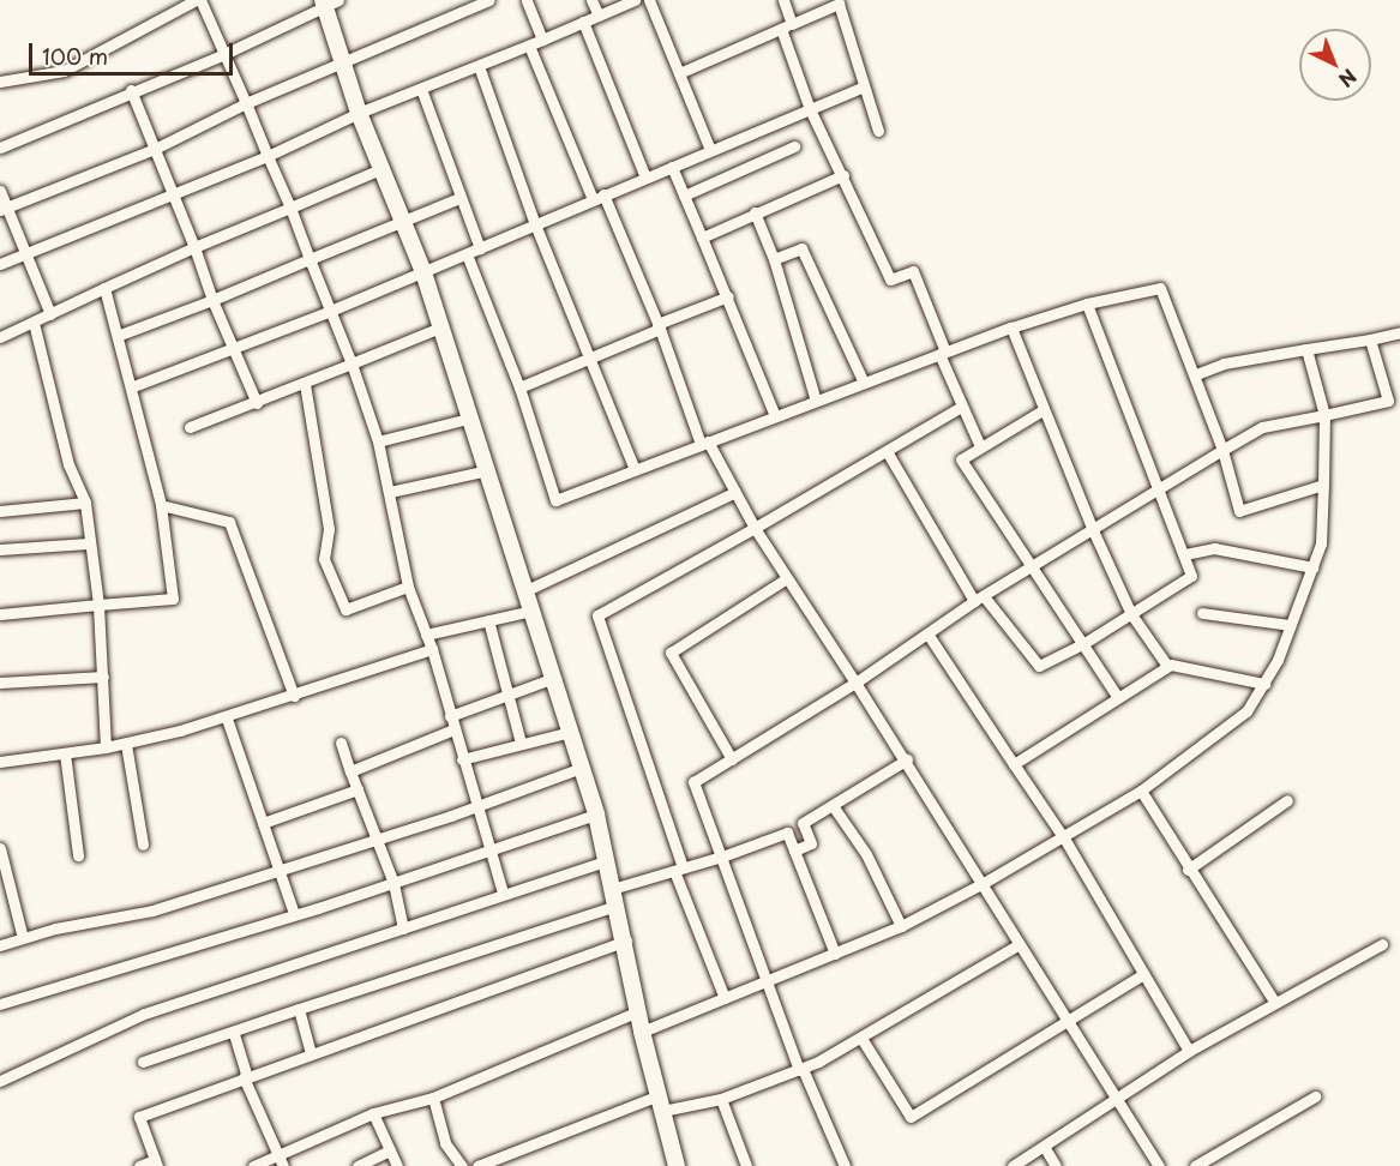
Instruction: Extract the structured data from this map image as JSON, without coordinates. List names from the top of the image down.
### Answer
{
  "scale_bar": "100 m",
  "north": "bottom right"
}
